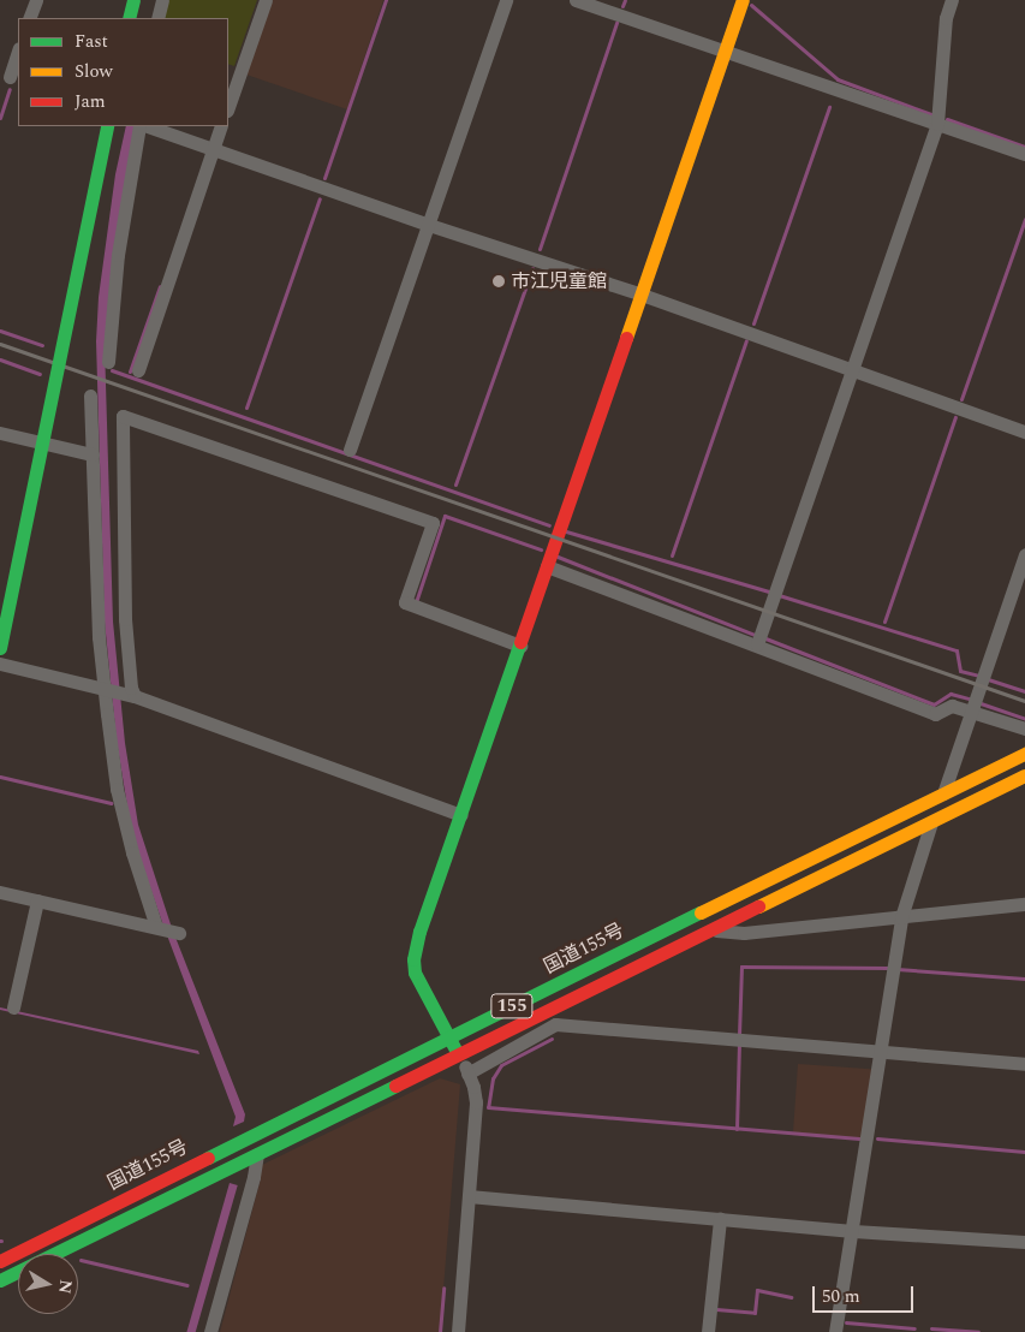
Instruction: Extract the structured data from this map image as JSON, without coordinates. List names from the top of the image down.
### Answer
{
  "streets": {
    "main road": ["国道155号", "155"]
  },
  "places": ["市江児童館"],
  "legend": ["Fast", "Slow", "Jam"],
  "scale_bar": "50 m",
  "north": "right"
}
